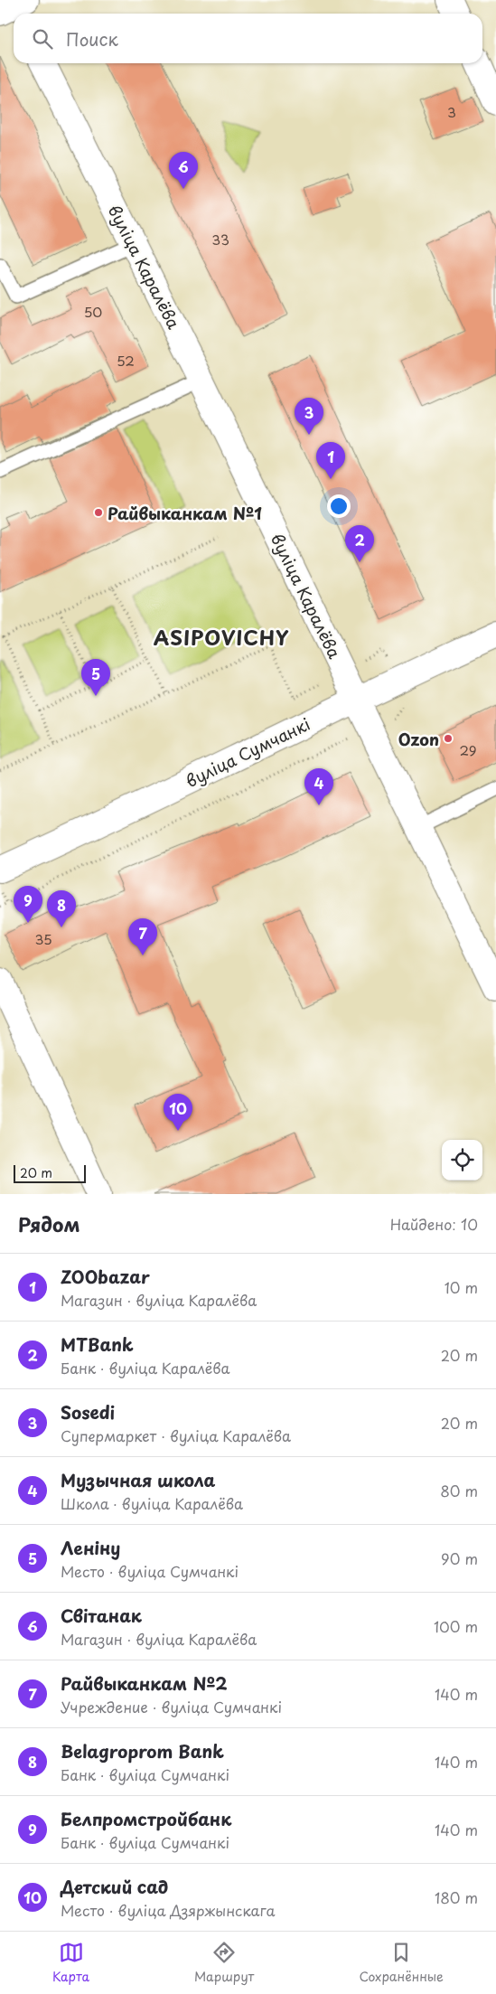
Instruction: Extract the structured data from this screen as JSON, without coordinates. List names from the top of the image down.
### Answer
{
  "streets": {
    "street": ["вуліца Каралёва", "вуліца Сумчанкі"]
  },
  "crossings": [
    ["вуліца Каралёва", "вуліца Сумчанкі"]
  ],
  "districts": ["ASIPOVICHY"],
  "places": ["Райвыканкам №1", "Ozon"],
  "house_numbers": [
    "3",
    "33",
    "50",
    "52",
    "29",
    "35"
  ],
  "scale_bar": "20 m",
  "page": {
    "search": "Поиск",
    "pins": [
      "6",
      "3",
      "1",
      "2",
      "5",
      "4",
      "9",
      "8",
      "7",
      "10"
    ],
    "scale": "20 m",
    "heading": ["Рядом", "Найдено: 10"],
    "list": [
      {
        "mark": "1",
        "name": "ZOObazar",
        "note": "Магазин · вуліца Каралёва",
        "value": "10 m"
      },
      {
        "mark": "2",
        "name": "MTBank",
        "note": "Банк · вуліца Каралёва",
        "value": "20 m"
      },
      {
        "mark": "3",
        "name": "Sosedi",
        "note": "Супермаркет · вуліца Каралёва",
        "value": "20 m"
      },
      {
        "mark": "4",
        "name": "Музычная школа",
        "note": "Школа · вуліца Каралёва",
        "value": "80 m"
      },
      {
        "mark": "5",
        "name": "Леніну",
        "note": "Место · вуліца Сумчанкі",
        "value": "90 m"
      },
      {
        "mark": "6",
        "name": "Світанак",
        "note": "Магазин · вуліца Каралёва",
        "value": "100 m"
      },
      {
        "mark": "7",
        "name": "Райвыканкам №2",
        "note": "Учреждение · вуліца Сумчанкі",
        "value": "140 m"
      },
      {
        "mark": "8",
        "name": "Belagroprom Bank",
        "note": "Банк · вуліца Сумчанкі",
        "value": "140 m"
      },
      {
        "mark": "9",
        "name": "Белпромстройбанк",
        "note": "Банк · вуліца Сумчанкі",
        "value": "140 m"
      },
      {
        "mark": "10",
        "name": "Детский сад",
        "note": "Место · вуліца Дзяржынскага",
        "value": "180 m"
      }
    ],
    "nav": ["Карта", "Маршрут", "Сохранённые"]
  }
}
